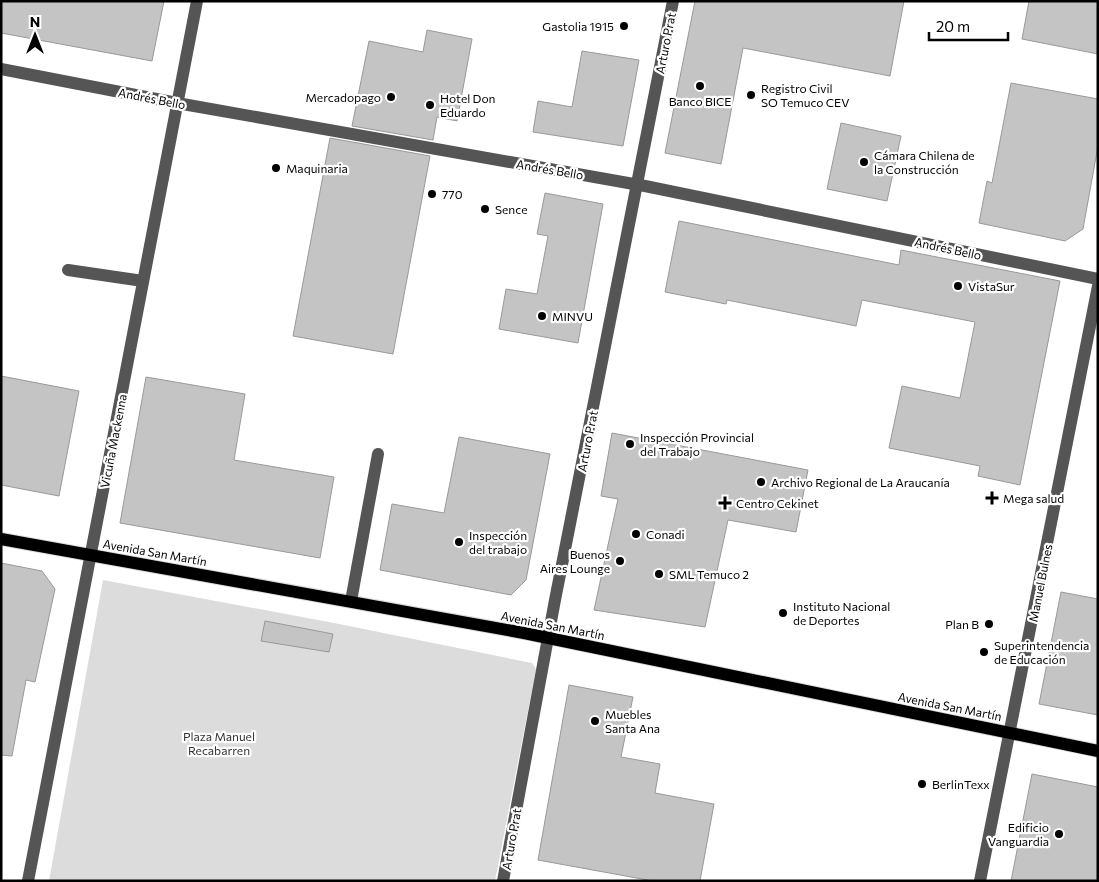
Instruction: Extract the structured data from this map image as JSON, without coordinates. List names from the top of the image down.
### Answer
{
  "streets": {
    "main road": ["Avenida San Martín"],
    "street": [
      "Arturo Prat",
      "Andrés Bello",
      "Vicuña Mackenna",
      "Manuel Bulnes"
    ]
  },
  "crossings": [
    ["Arturo Prat", "Andrés Bello"],
    ["Arturo Prat", "Avenida San Martín"],
    ["Andrés Bello", "Vicuña Mackenna"],
    ["Vicuña Mackenna", "Avenida San Martín"],
    ["Avenida San Martín", "Manuel Bulnes"]
  ],
  "parks": ["Plaza Manuel Recabarren"],
  "places": {
    "other": [
      "Gastolia 1915",
      "Banco BICE",
      "Registro Civil SO Temuco CEV",
      "Mercadopago",
      "Hotel Don Eduardo",
      "Cámara Chilena de la Construcción",
      "Maquinaria",
      "770",
      "Sence",
      "VistaSur",
      "MINVU",
      "Inspección Provincial del Trabajo",
      "Archivo Regional de La Araucanía",
      "Conadi",
      "Inspección del trabajo",
      "Buenos Aires Lounge",
      "SML Temuco 2",
      "Instituto Nacional de Deportes",
      "Plan B",
      "Superintendencia de Educación",
      "Muebles Santa Ana",
      "BerlinTexx",
      "Edificio Vanguardia"
    ],
    "health": ["Mega salud", "Centro Cekinet"]
  },
  "scale_bar": "20 m",
  "north": "top"
}
